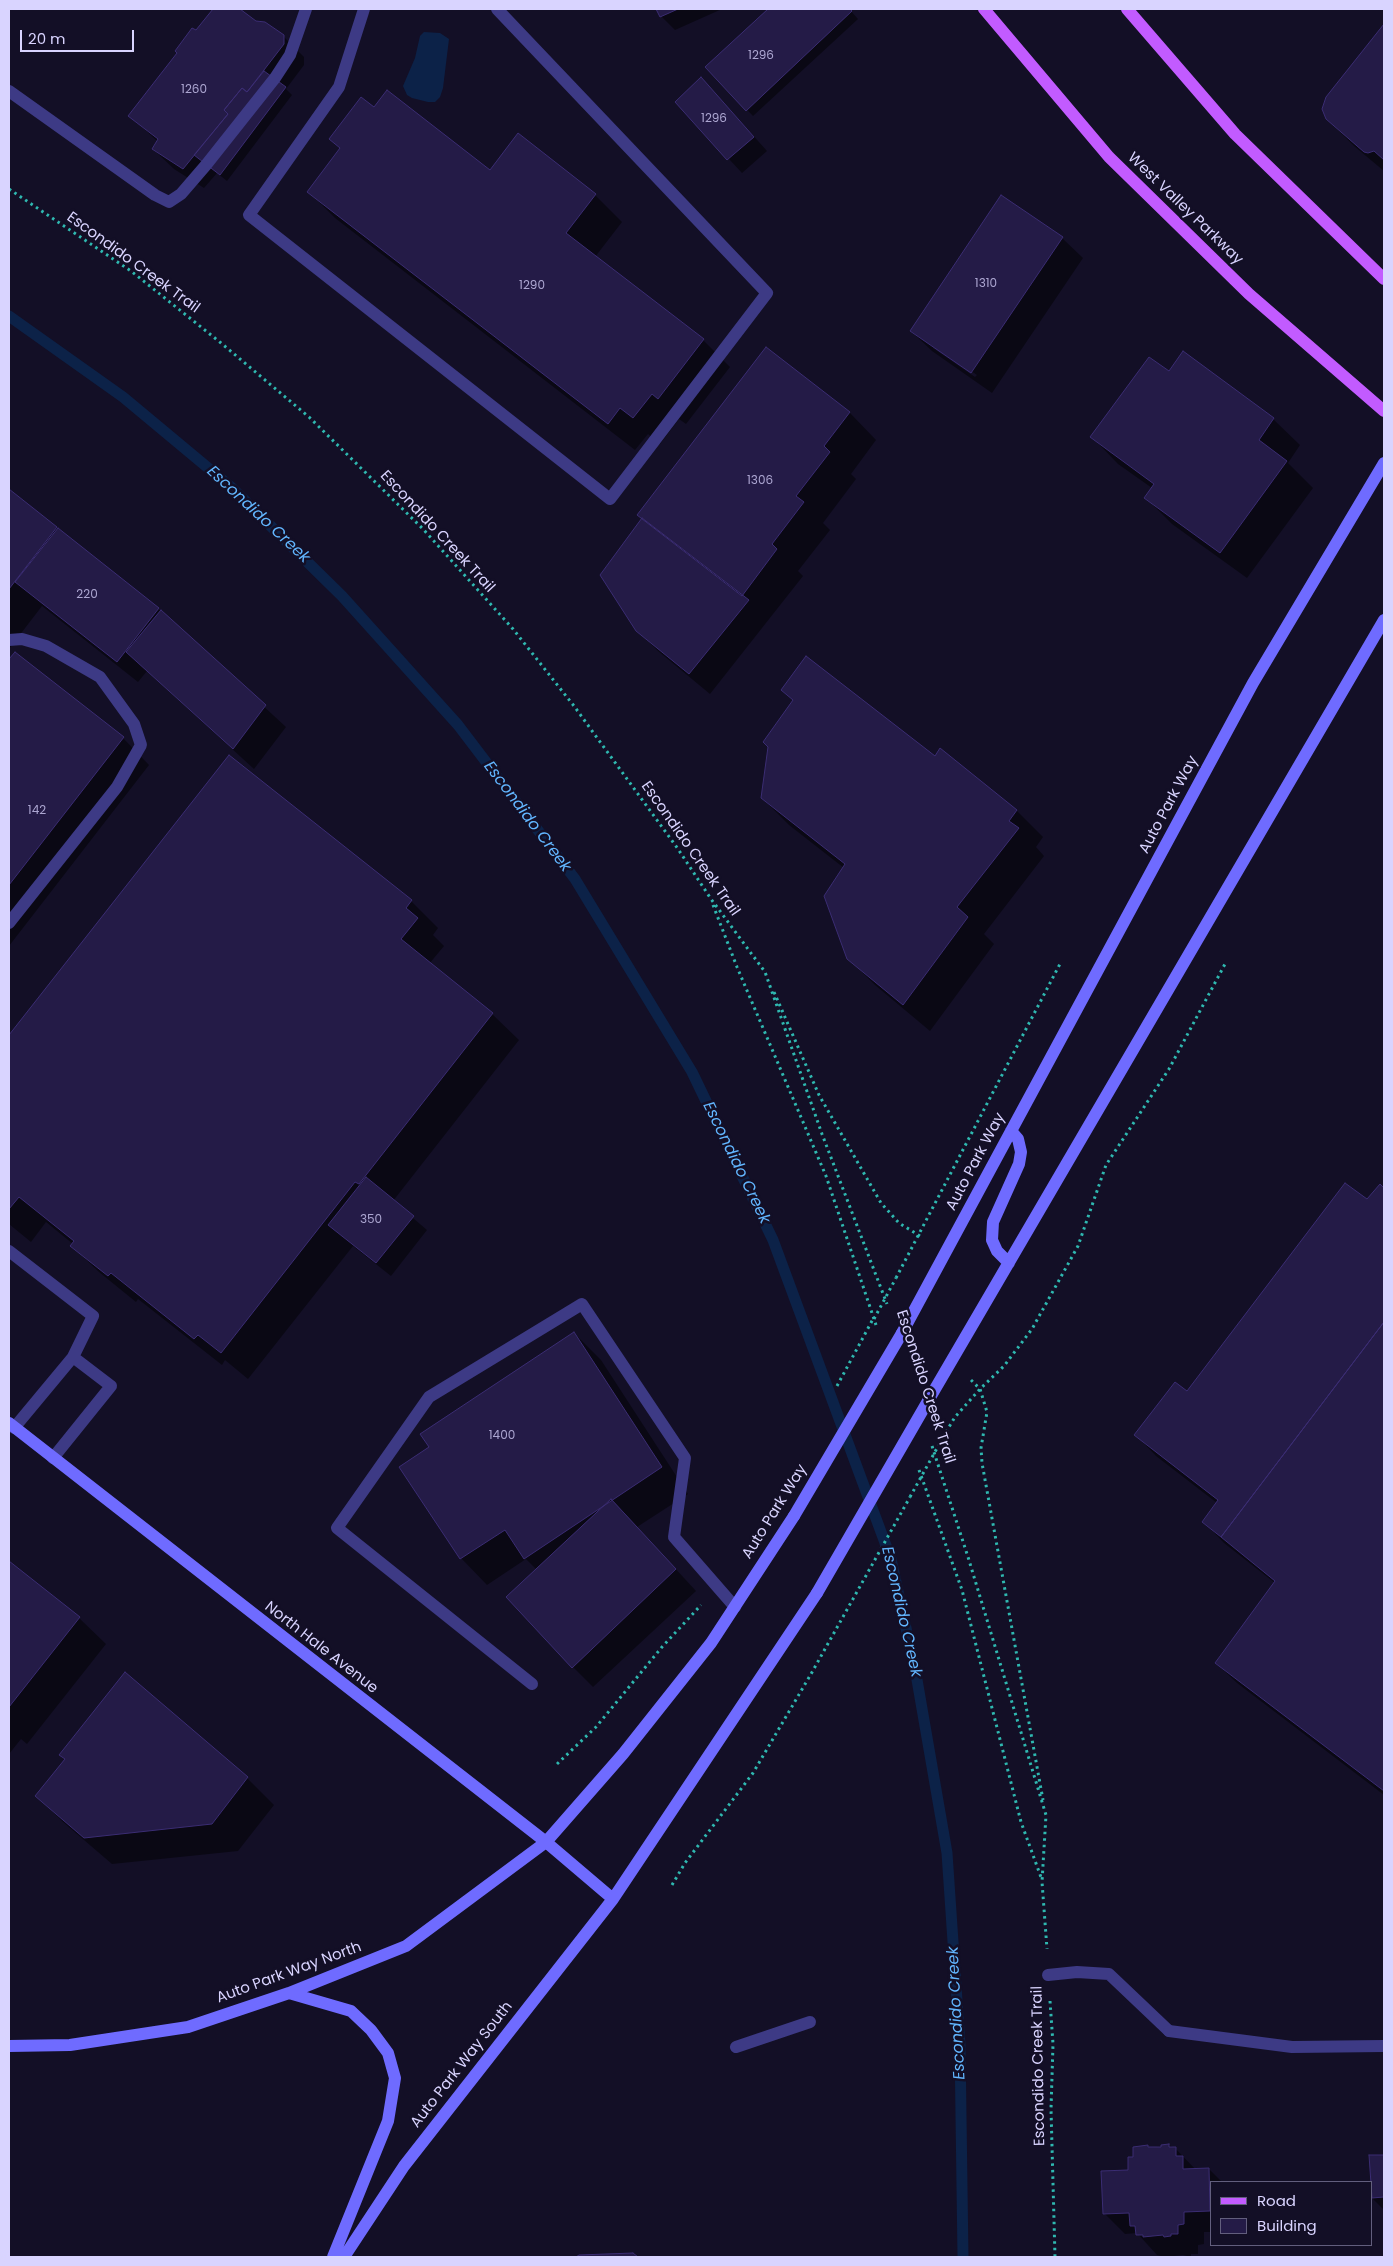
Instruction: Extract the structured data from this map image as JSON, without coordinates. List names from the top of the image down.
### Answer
{
  "streets": {
    "main road": [
      "West Valley Parkway",
      "Auto Park Way",
      "North Hale Avenue",
      "Auto Park Way North",
      "Auto Park Way South"
    ],
    "path": ["Escondido Creek Trail"]
  },
  "crossings": [
    ["Escondido Creek Trail", "Auto Park Way"],
    ["Auto Park Way", "North Hale Avenue"],
    ["Auto Park Way", "Auto Park Way North"],
    ["North Hale Avenue", "Auto Park Way North"],
    ["North Hale Avenue", "Auto Park Way South"]
  ],
  "water": ["Escondido Creek"],
  "house_numbers": [
    "1296",
    "1260",
    "1296",
    "1310",
    "1290",
    "1306",
    "220",
    "142",
    "350",
    "1400"
  ],
  "legend": ["Road", "Building"],
  "scale_bar": "20 m"
}
